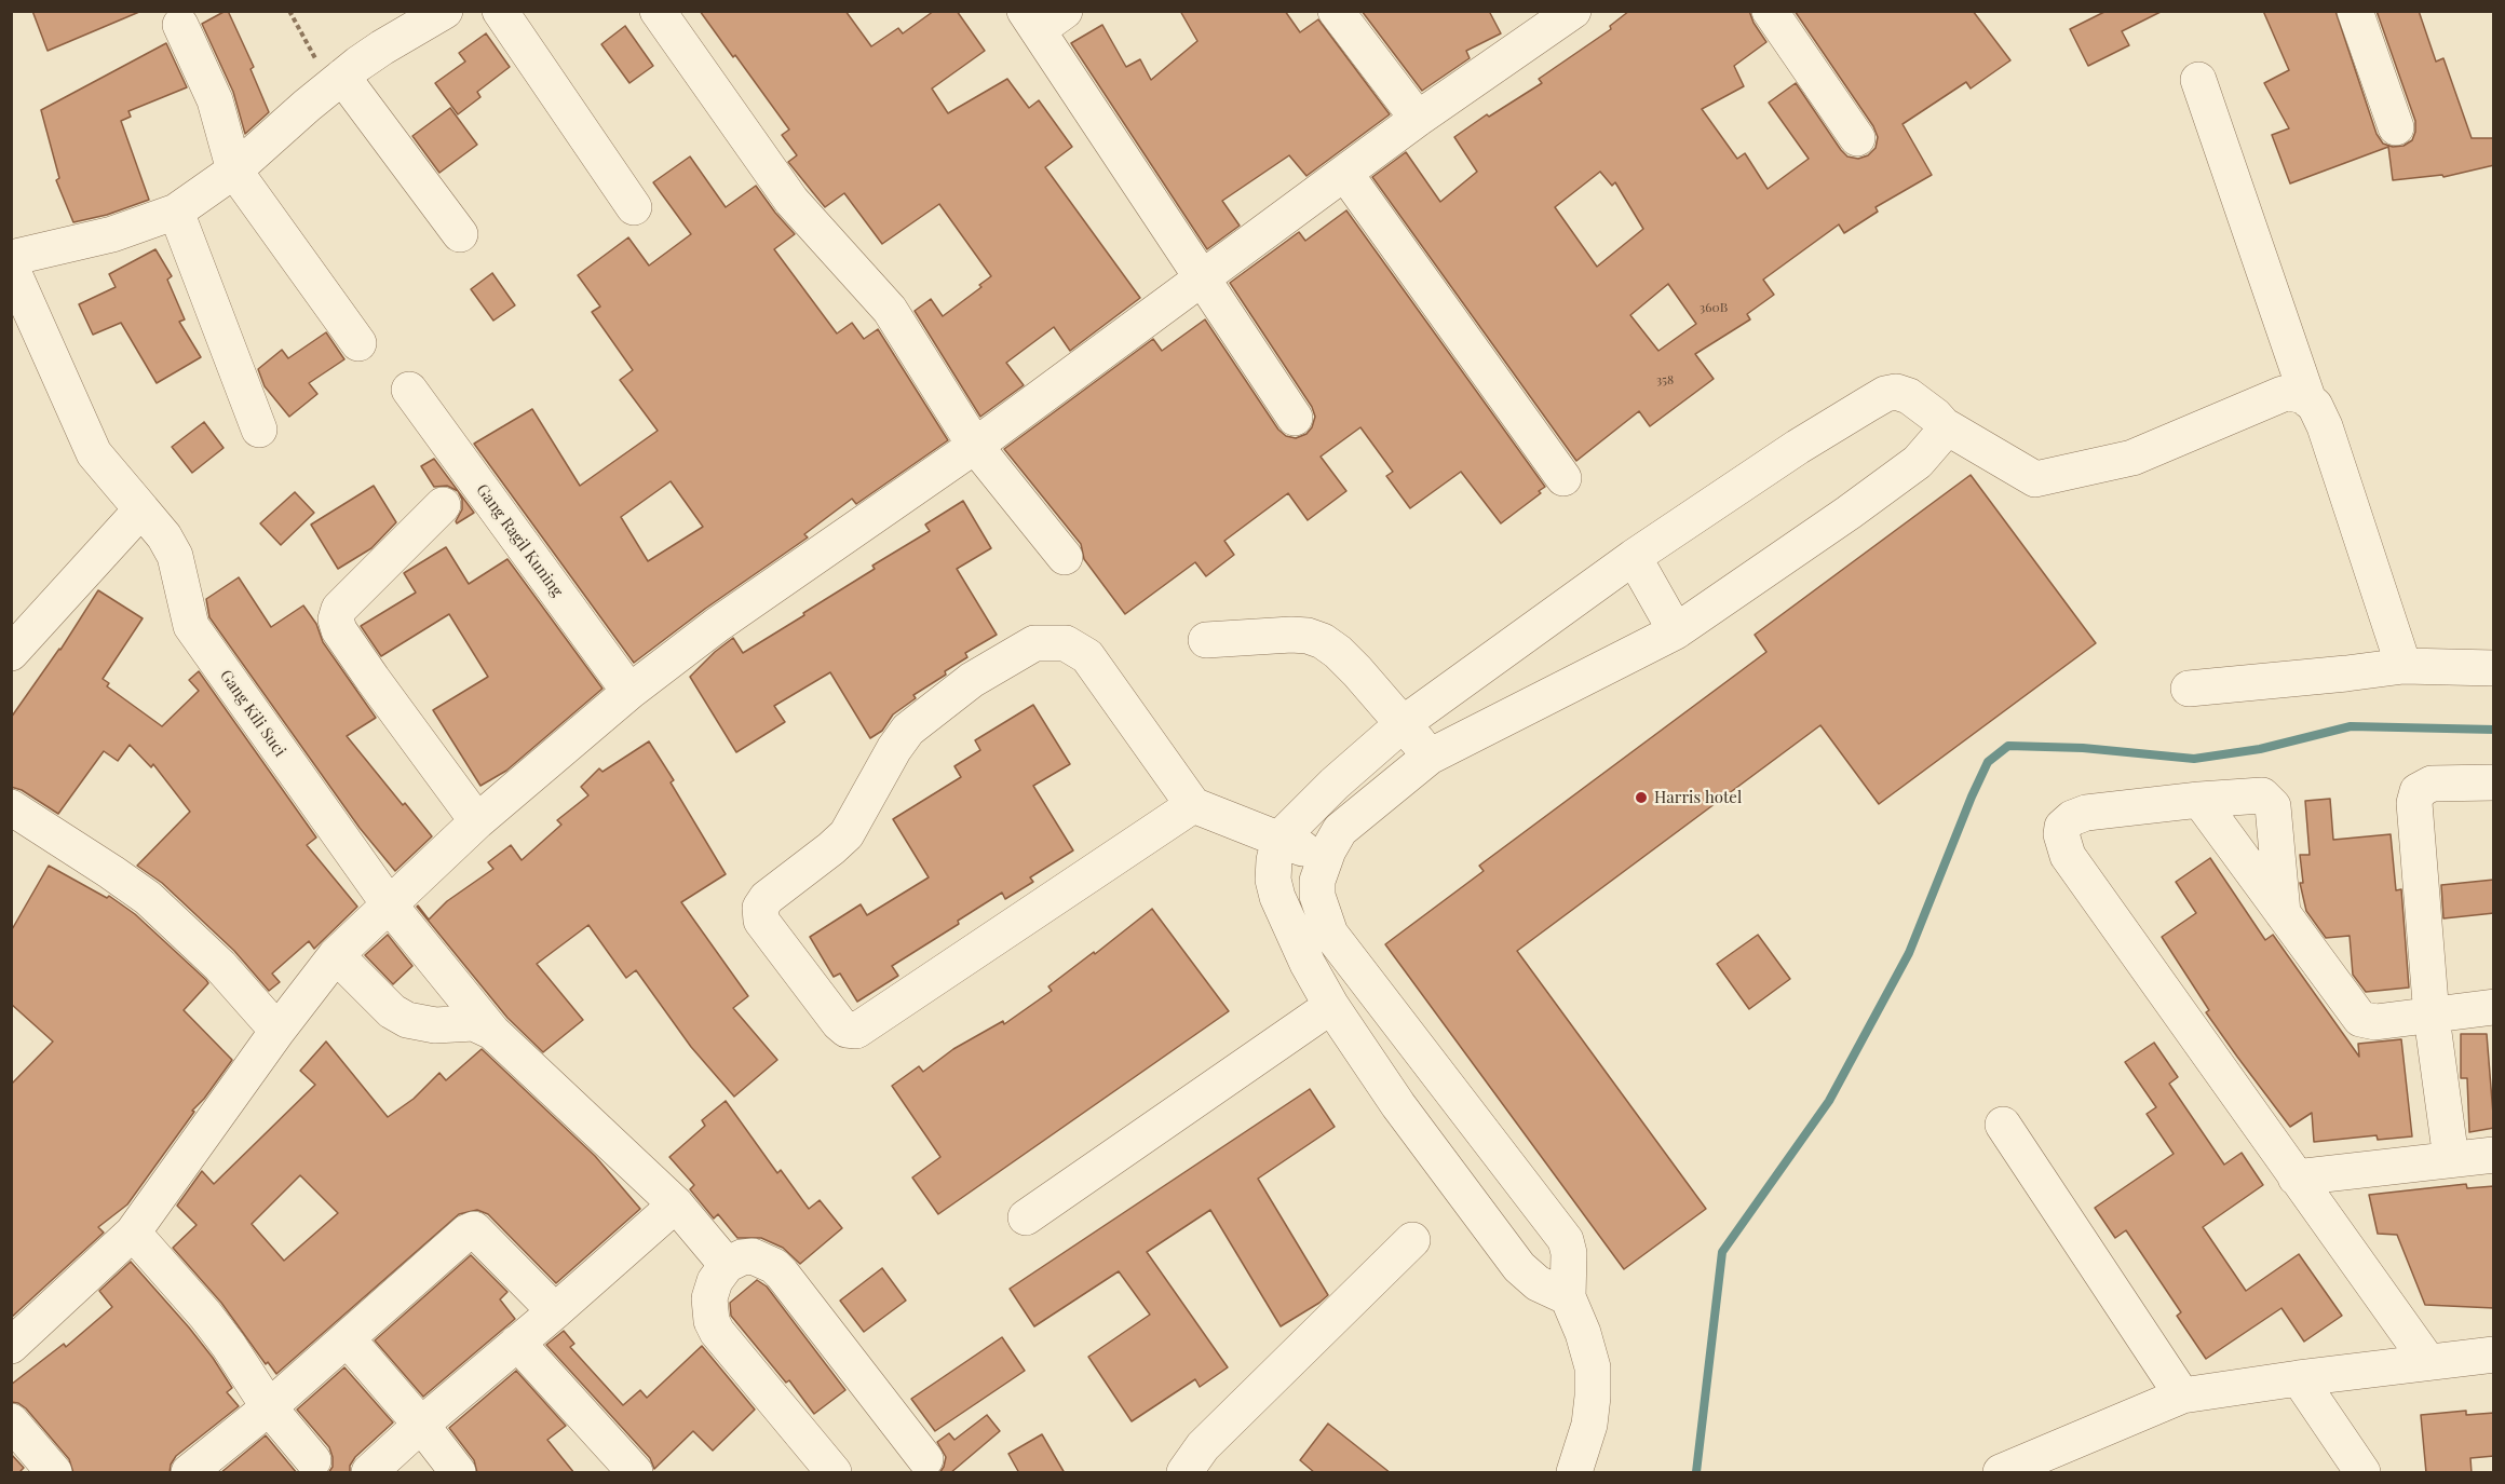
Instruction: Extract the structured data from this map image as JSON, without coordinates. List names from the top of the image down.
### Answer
{
  "streets": {
    "street": ["Gang Ragil Kuning", "Gang Kili Suci"]
  },
  "places": ["Harris hotel"],
  "house_numbers": ["360B", "358"]
}
